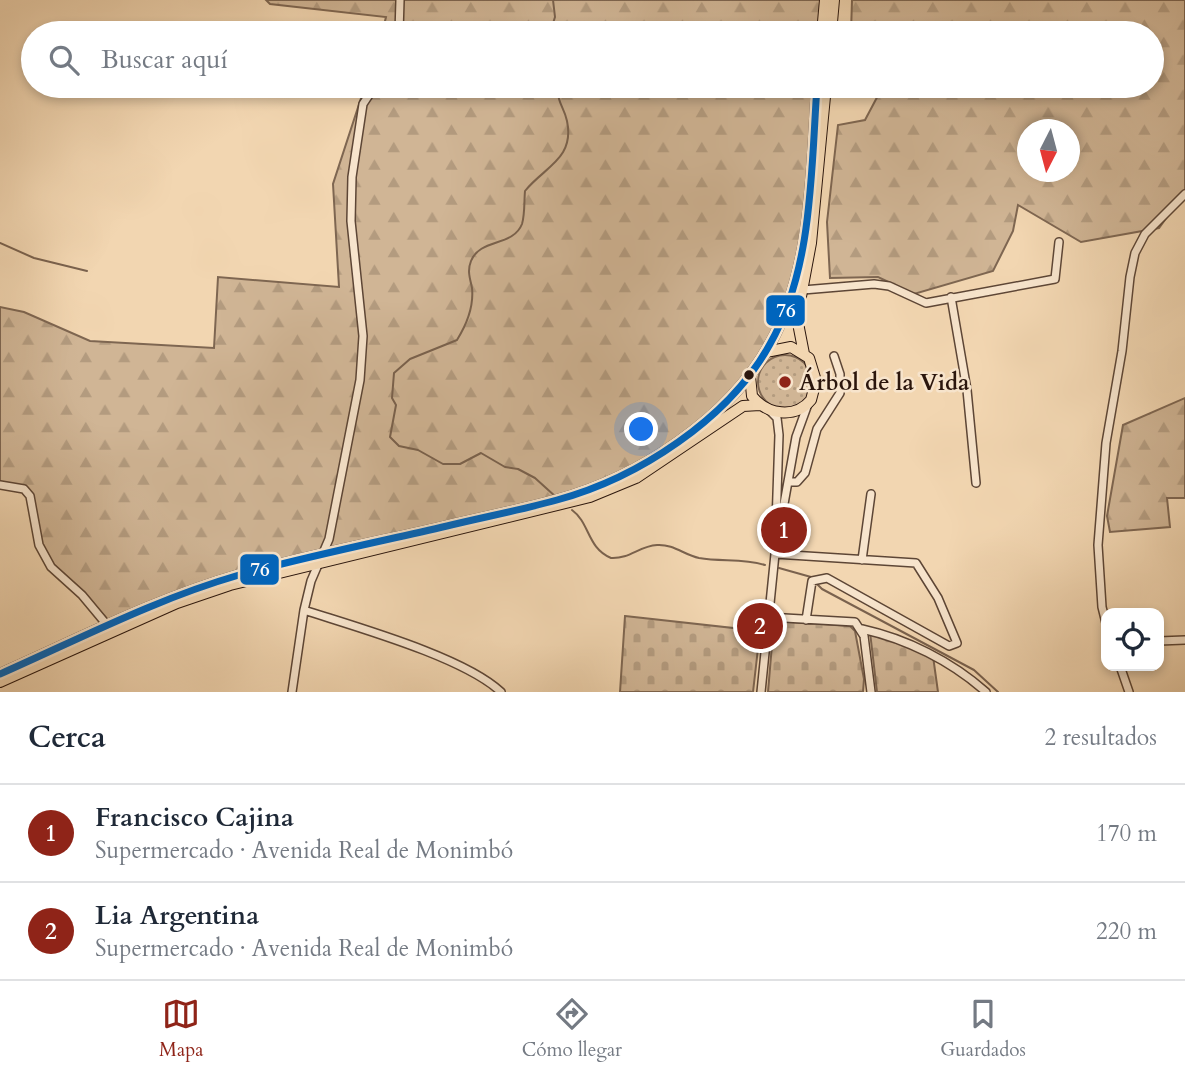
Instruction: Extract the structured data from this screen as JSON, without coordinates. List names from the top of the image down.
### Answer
{
  "places": ["Árbol de la Vida"],
  "lines": ["transit line 76"],
  "north": "bottom",
  "page": {
    "search": "Buscar aquí",
    "pins": ["1", "2"],
    "heading": ["Cerca", "2 resultados"],
    "list": [
      {
        "mark": "1",
        "name": "Francisco Cajina",
        "note": "Supermercado · Avenida Real de Monimbó",
        "value": "170 m"
      },
      {
        "mark": "2",
        "name": "Lia Argentina",
        "note": "Supermercado · Avenida Real de Monimbó",
        "value": "220 m"
      }
    ],
    "nav": ["Mapa", "Cómo llegar", "Guardados"]
  }
}
